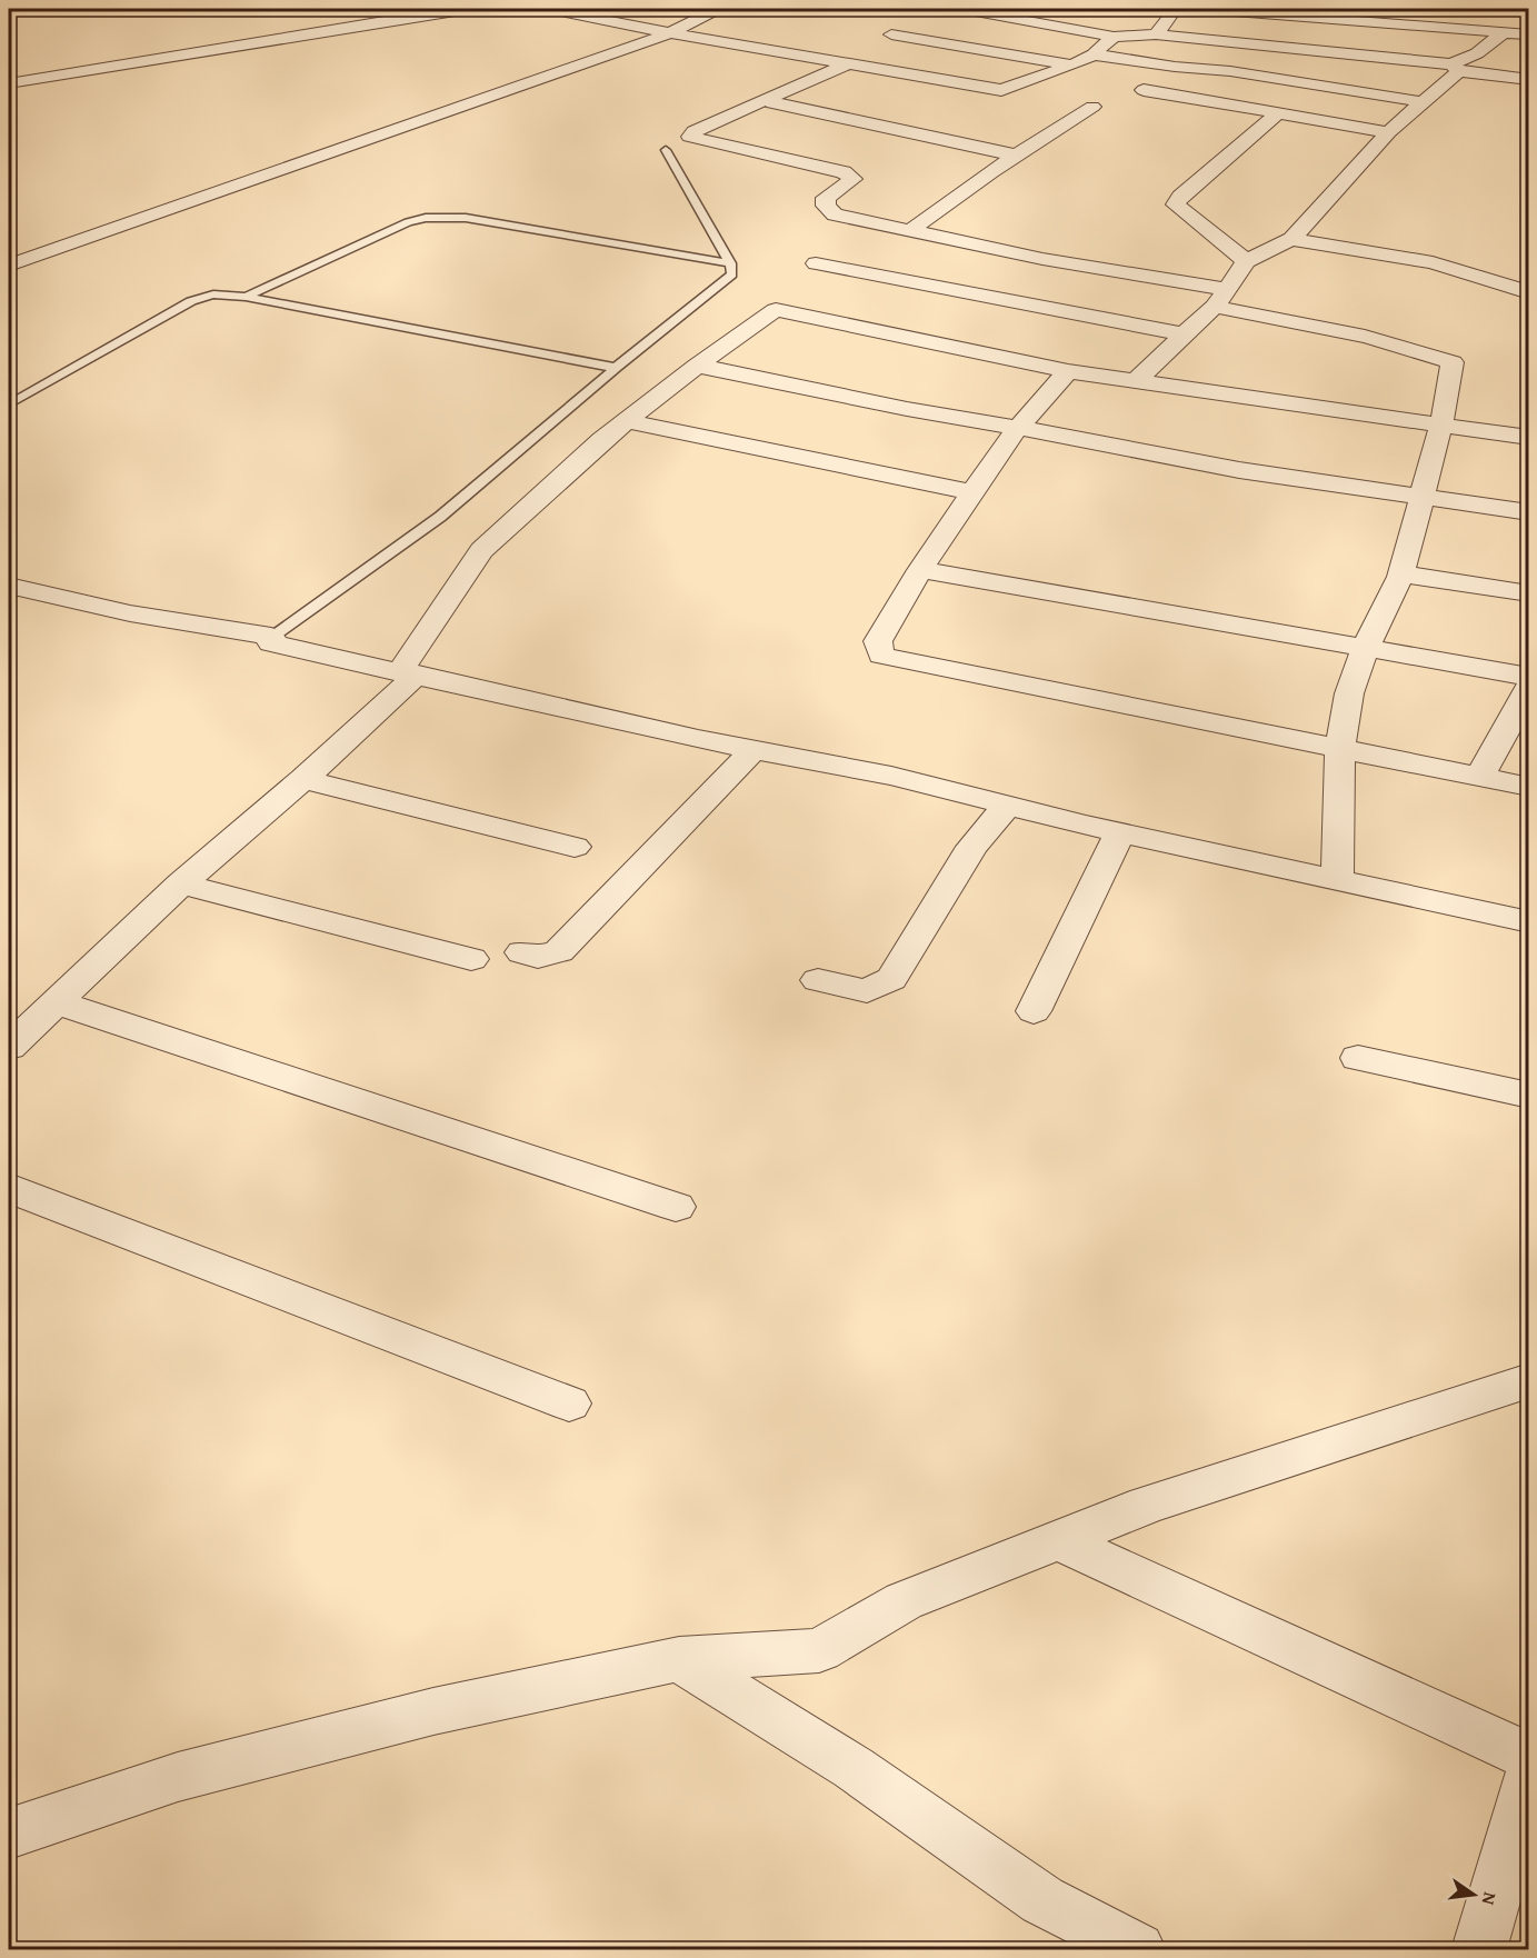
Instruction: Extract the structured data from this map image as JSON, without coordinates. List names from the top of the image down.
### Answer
{
  "north": "right"
}
